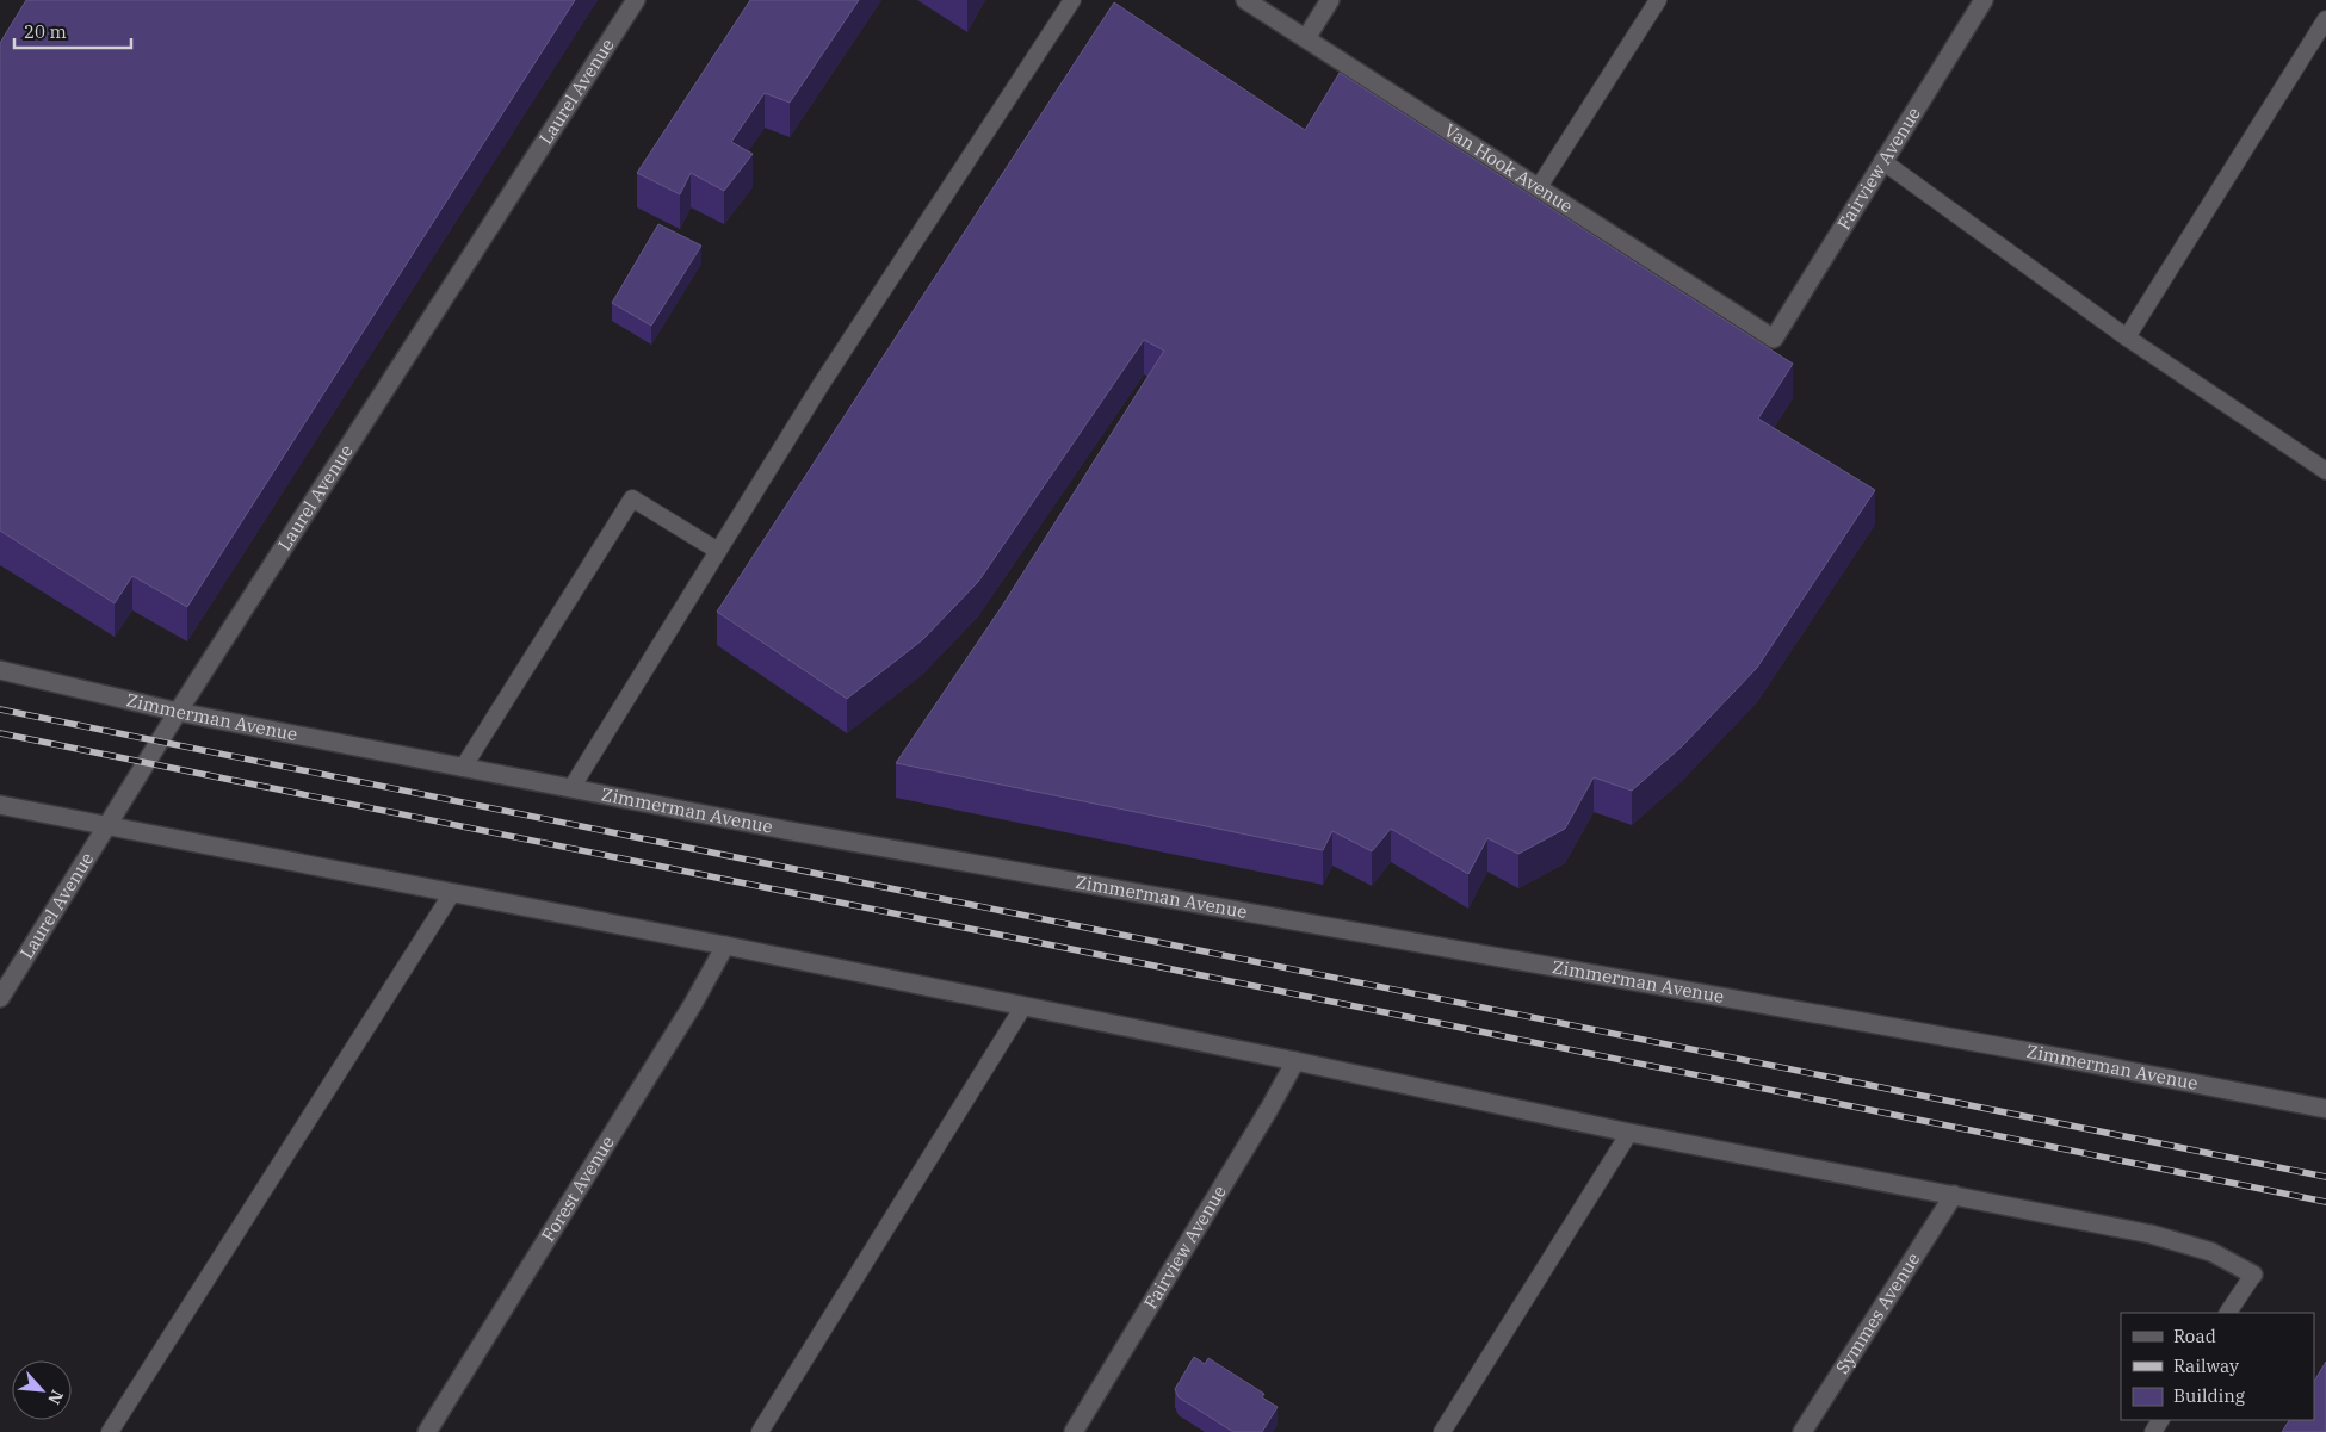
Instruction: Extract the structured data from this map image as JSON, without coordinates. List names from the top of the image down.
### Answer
{
  "streets": {
    "street": [
      "Laurel Avenue",
      "Van Hook Avenue",
      "Fairview Avenue",
      "Zimmerman Avenue",
      "Forest Avenue",
      "Symmes Avenue"
    ]
  },
  "crossings": [
    ["Laurel Avenue", "Zimmerman Avenue"],
    ["Van Hook Avenue", "Fairview Avenue"]
  ],
  "legend": ["Road", "Railway", "Building"],
  "scale_bar": "20 m",
  "north": "bottom right"
}
